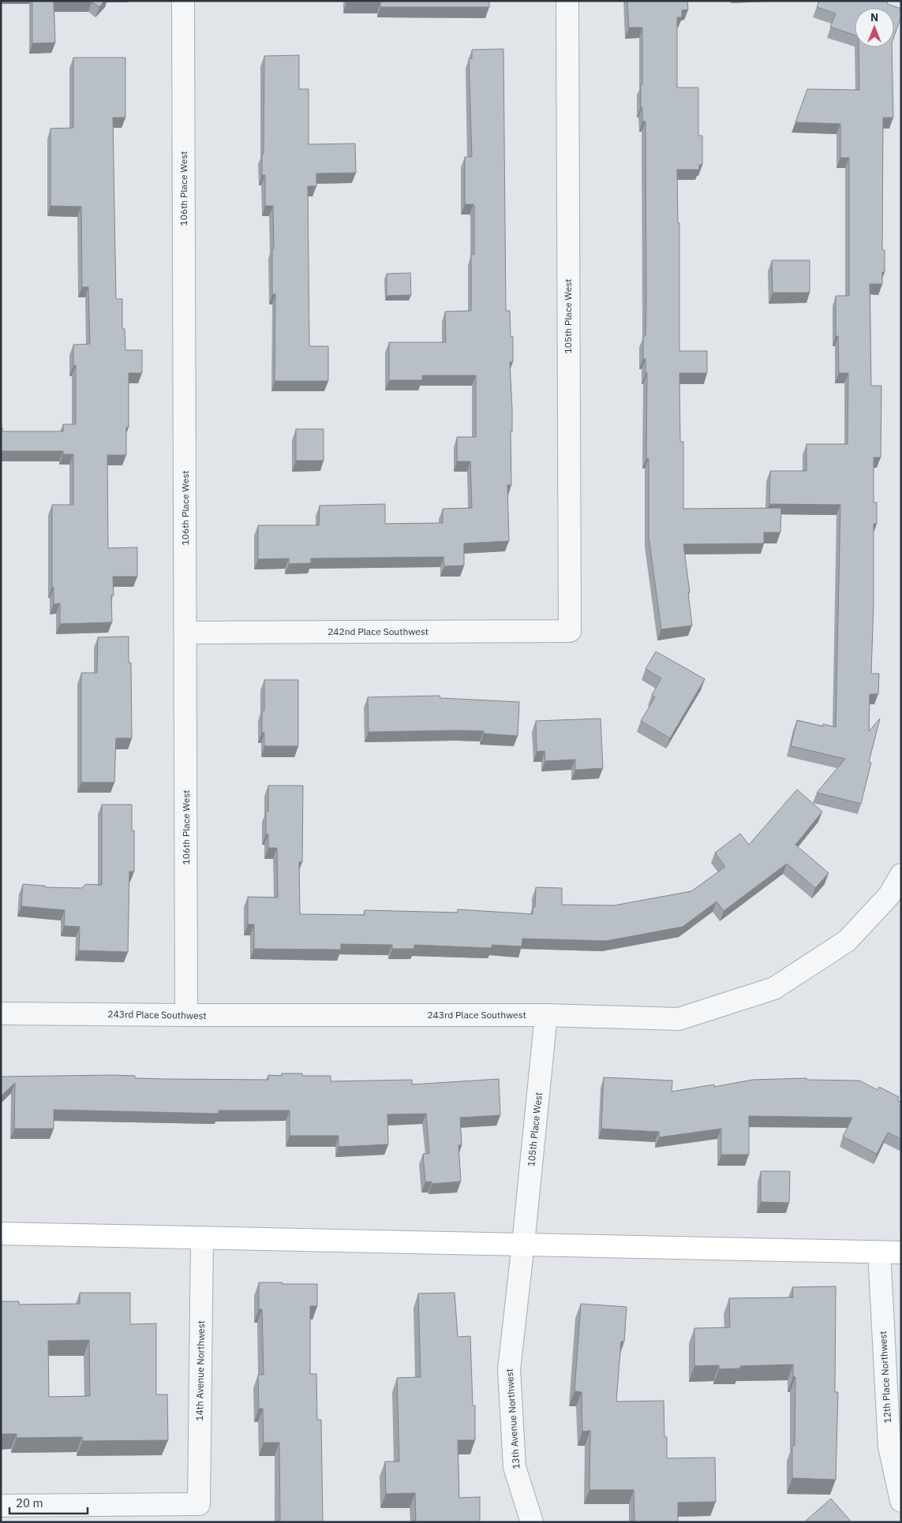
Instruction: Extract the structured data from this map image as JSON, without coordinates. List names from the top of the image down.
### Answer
{
  "streets": {
    "street": [
      "106th Place West",
      "105th Place West",
      "242nd Place Southwest",
      "243rd Place Southwest",
      "14th Avenue Northwest",
      "12th Place Northwest",
      "13th Avenue Northwest"
    ]
  },
  "crossings": [
    ["106th Place West", "242nd Place Southwest"],
    ["106th Place West", "243rd Place Southwest"],
    ["105th Place West", "242nd Place Southwest"],
    ["105th Place West", "243rd Place Southwest"],
    ["105th Place West", "13th Avenue Northwest"]
  ],
  "scale_bar": "20 m",
  "north": "top"
}
